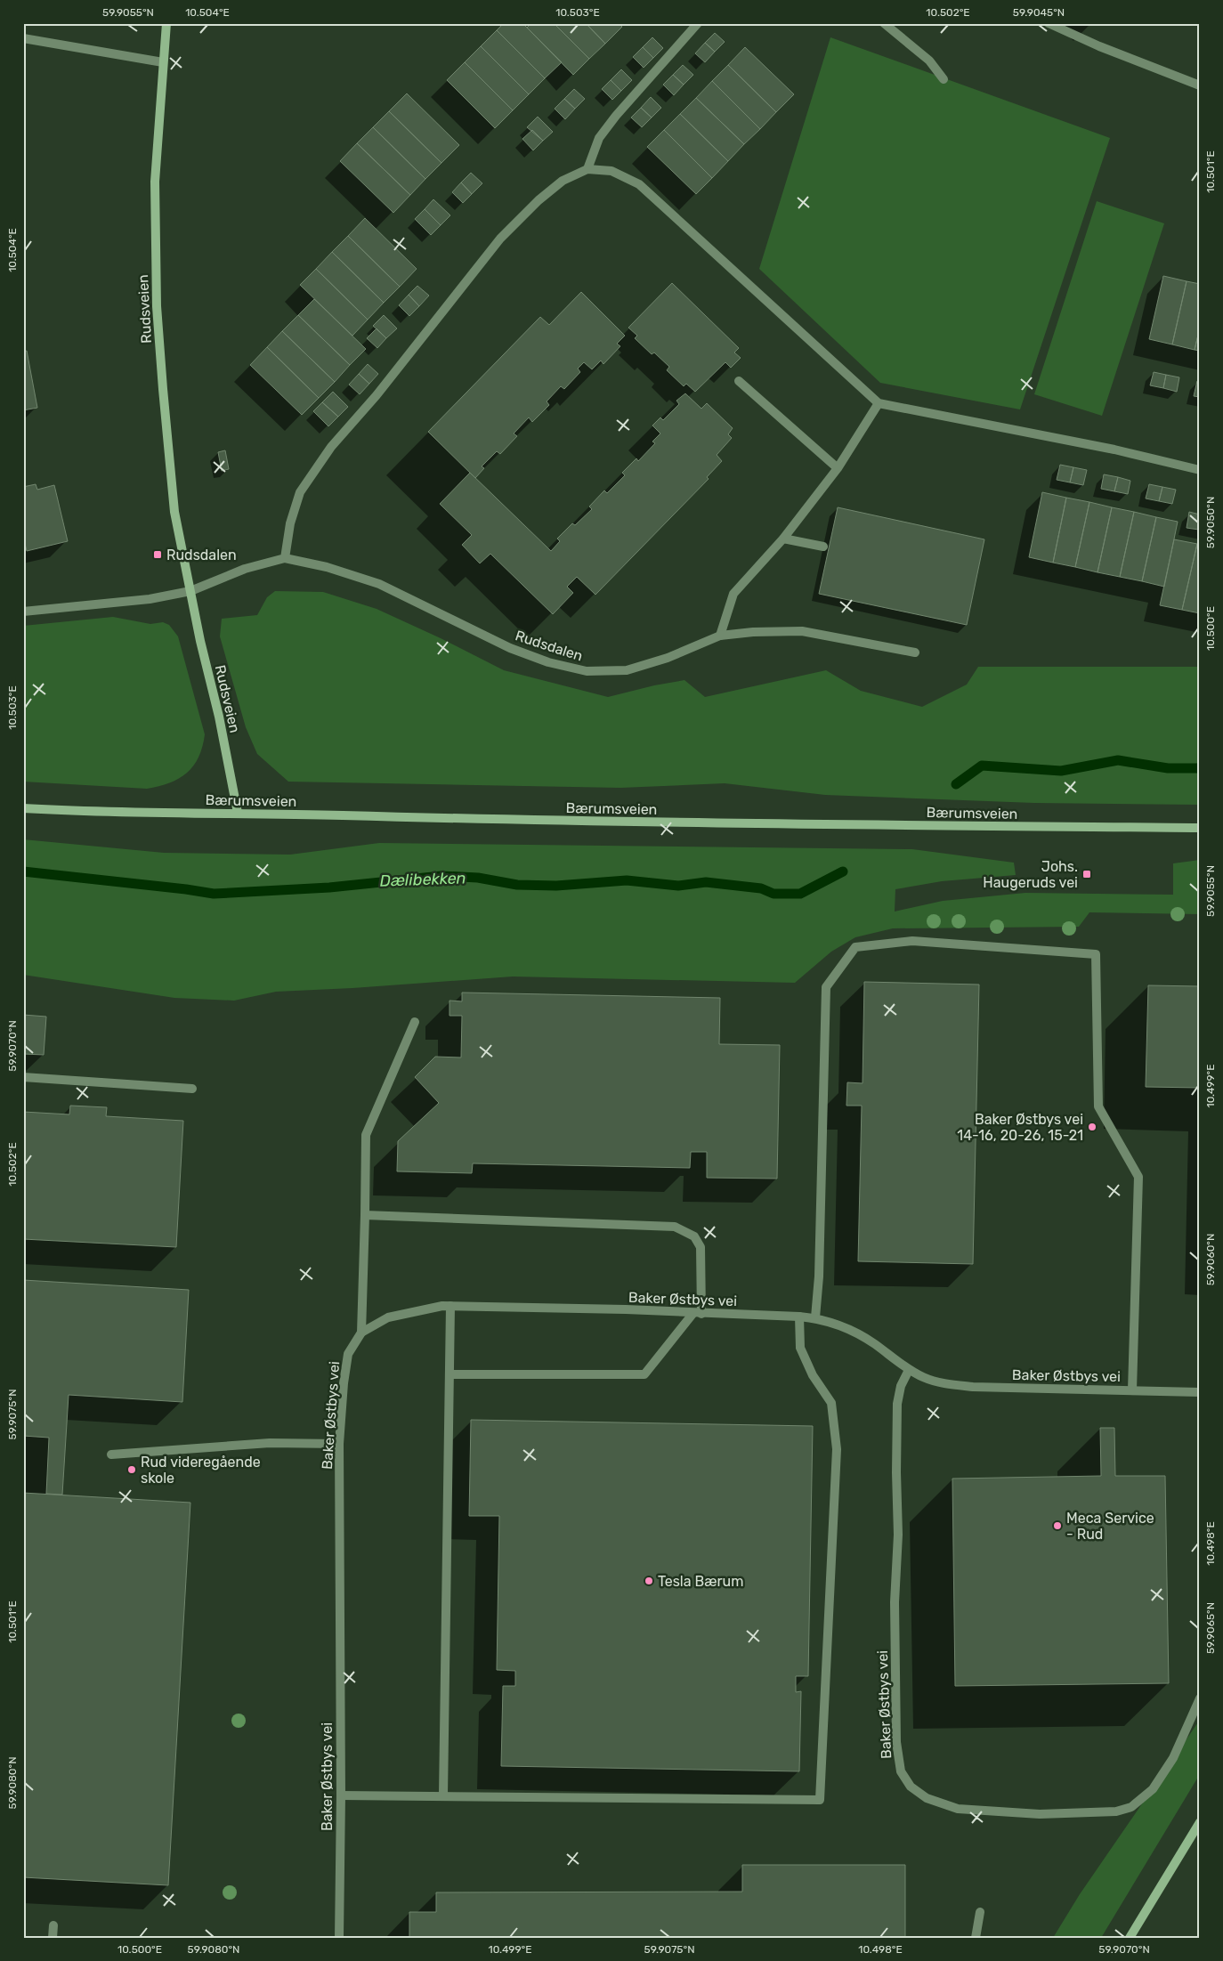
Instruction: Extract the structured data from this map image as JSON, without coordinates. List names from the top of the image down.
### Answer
{
  "streets": {
    "main road": ["Rudsveien", "Bærumsveien"],
    "street": ["Rudsdalen", "Baker Østbys vei"]
  },
  "crossings": [
    ["Rudsveien", "Rudsdalen"],
    ["Rudsveien", "Bærumsveien"]
  ],
  "water": ["Dælibekken"],
  "places": {
    "transit": ["Rudsdalen", "Johs. Haugeruds vei"],
    "other": [
      "Baker Østbys vei 14-16, 20-26, 15-21",
      "Rud videregående skole",
      "Meca Service - Rud",
      "Tesla Bærum"
    ]
  },
  "coordinates": [
    "59.9055°N",
    "10.504°E",
    "10.503°E",
    "10.502°E",
    "59.9045°N",
    "10.501°E",
    "59.9050°N",
    "10.500°E",
    "59.9070°N",
    "10.499°E",
    "59.9060°N",
    "59.9075°N",
    "10.498°E",
    "59.9065°N",
    "59.9080°N"
  ]
}
